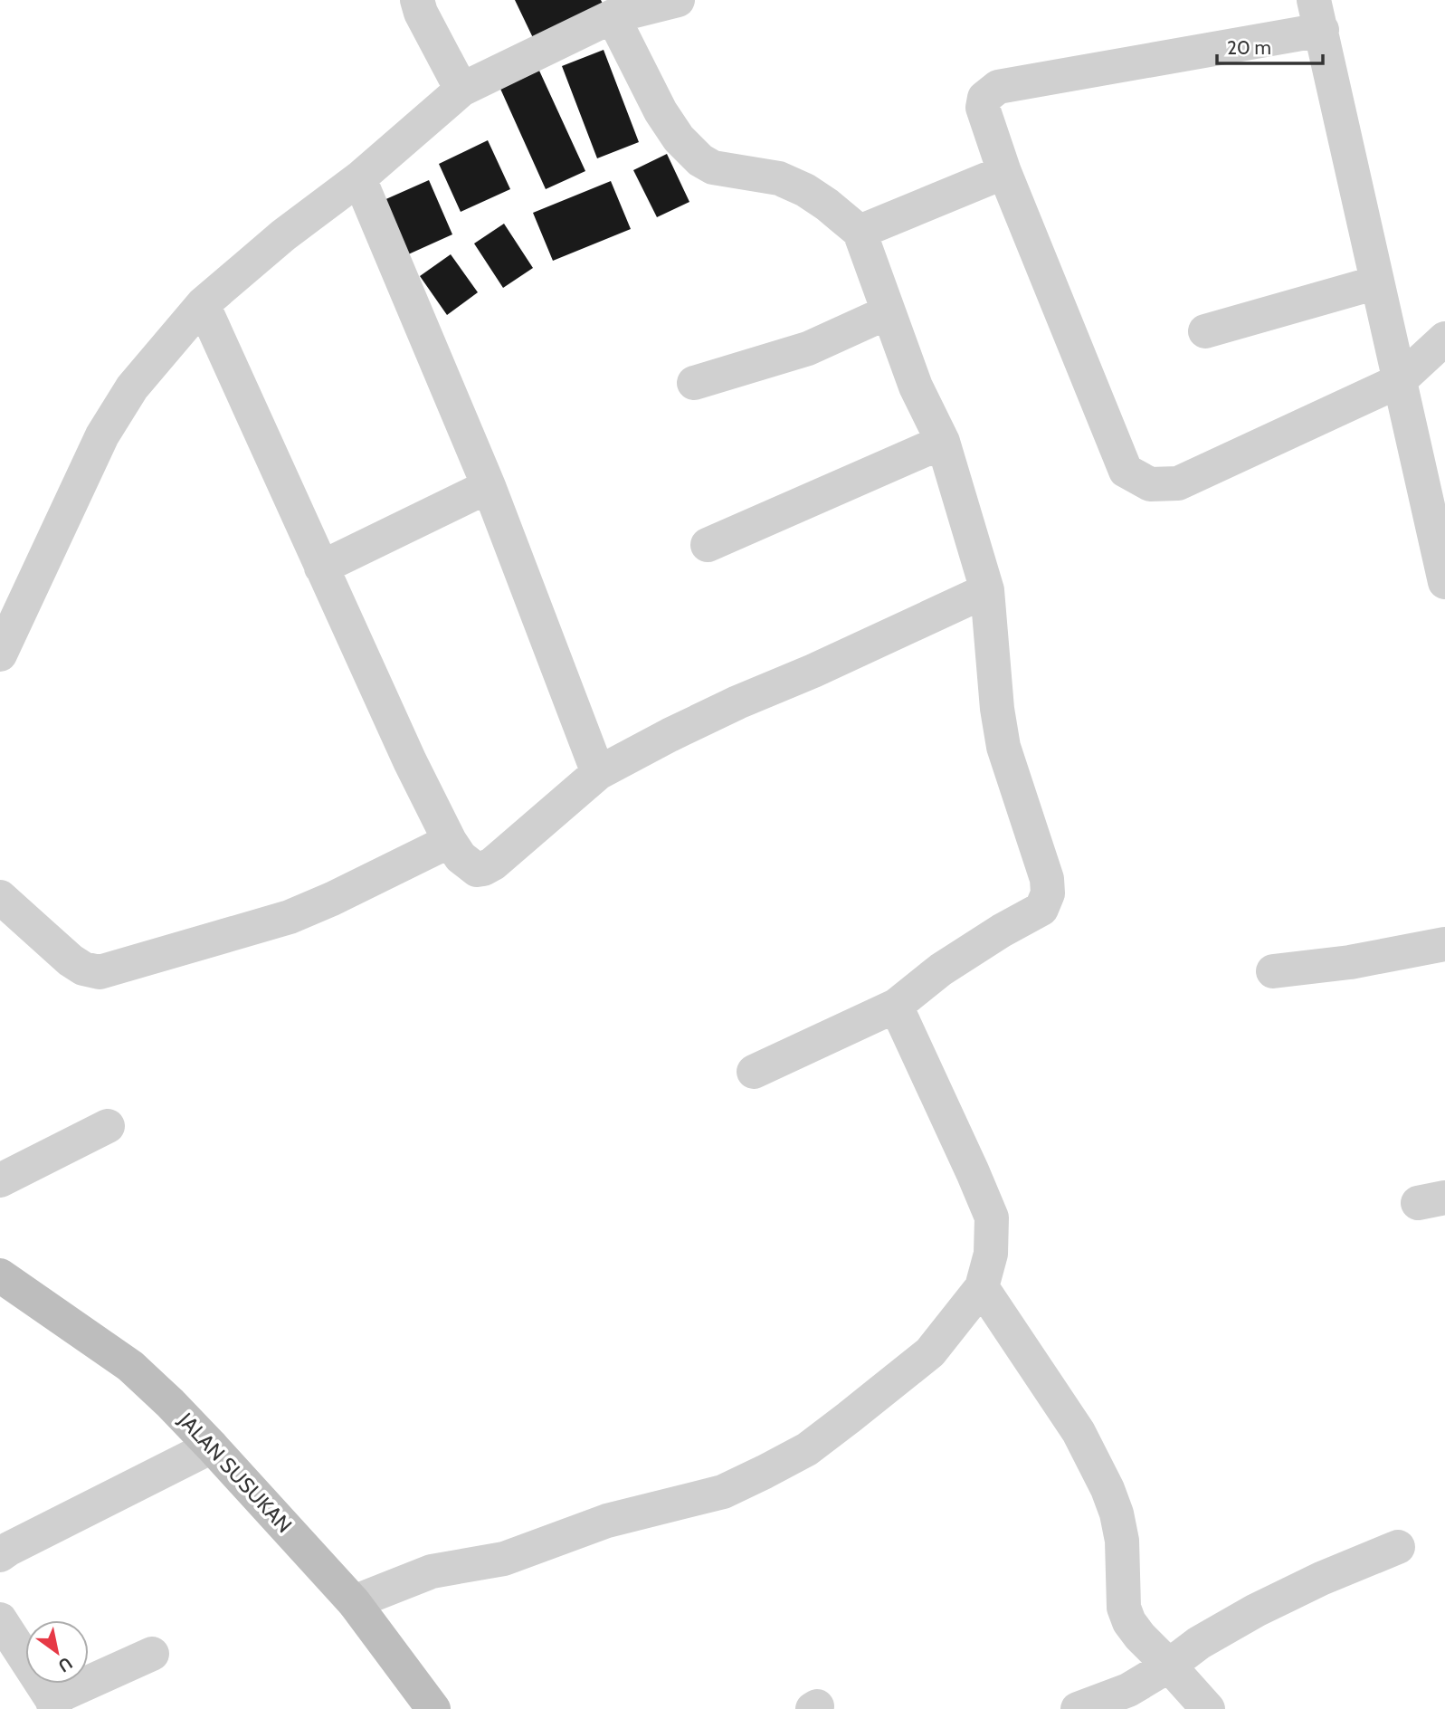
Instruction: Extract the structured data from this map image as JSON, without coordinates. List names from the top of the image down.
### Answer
{
  "streets": {
    "street": ["JALAN SUSUKAN"]
  },
  "scale_bar": "20 m",
  "north": "bottom right"
}
